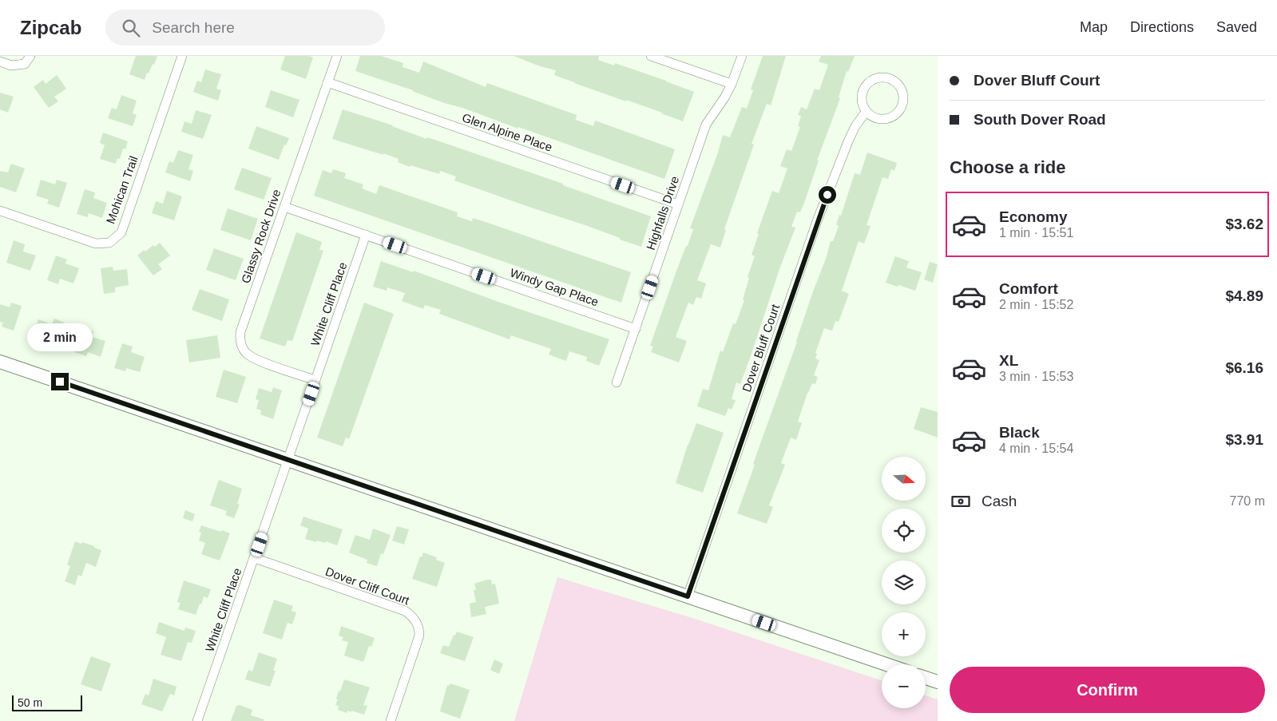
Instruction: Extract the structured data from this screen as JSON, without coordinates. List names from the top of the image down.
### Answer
{
  "streets": {
    "street": [
      "Glen Alpine Place",
      "Mohican Trail",
      "Highfalls Drive",
      "Glassy Rock Drive",
      "Windy Gap Place",
      "White Cliff Place",
      "Dover Bluff Court",
      "Dover Cliff Court"
    ]
  },
  "crossings": [
    ["Glen Alpine Place", "Highfalls Drive"],
    ["Glen Alpine Place", "Glassy Rock Drive"],
    ["Highfalls Drive", "Windy Gap Place"],
    ["Glassy Rock Drive", "Windy Gap Place"],
    ["Glassy Rock Drive", "White Cliff Place"],
    ["Windy Gap Place", "White Cliff Place"],
    ["White Cliff Place", "Dover Cliff Court"]
  ],
  "scale_bar": "50 m",
  "north": "right",
  "page": {
    "header": "Zipcab",
    "search": "Search here",
    "nav": ["Map", "Directions", "Saved"],
    "banner": ["Dover Bluff Court", "South Dover Road"],
    "heading": "Choose a ride",
    "list": [
      {
        "name": "Economy",
        "note": "1 min · 15:51",
        "value": "$3.62"
      },
      {
        "name": "Comfort",
        "note": "2 min · 15:52",
        "value": "$4.89"
      },
      {
        "name": "XL",
        "note": "3 min · 15:53",
        "value": "$6.16"
      },
      {
        "name": "Black",
        "note": "4 min · 15:54",
        "value": "$3.91"
      }
    ],
    "bubble": "2 min",
    "map_buttons": ["+", "−"],
    "pay": ["Cash", "770 m"],
    "buttons": "Confirm",
    "scale": "50 m"
  }
}
